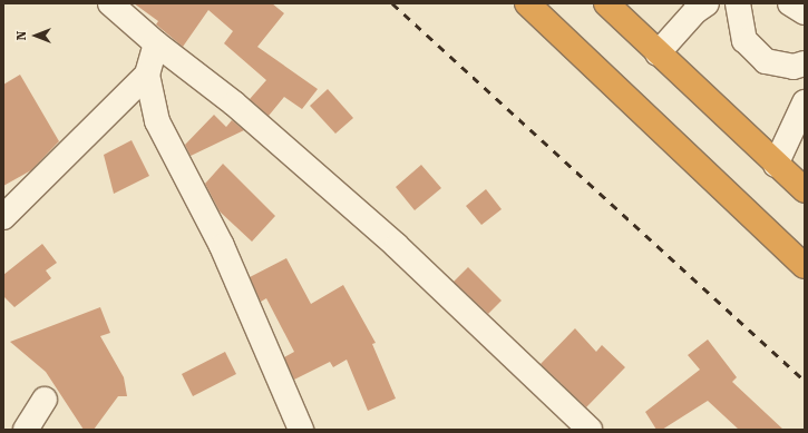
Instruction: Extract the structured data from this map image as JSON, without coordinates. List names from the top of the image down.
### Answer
{
  "north": "left"
}
